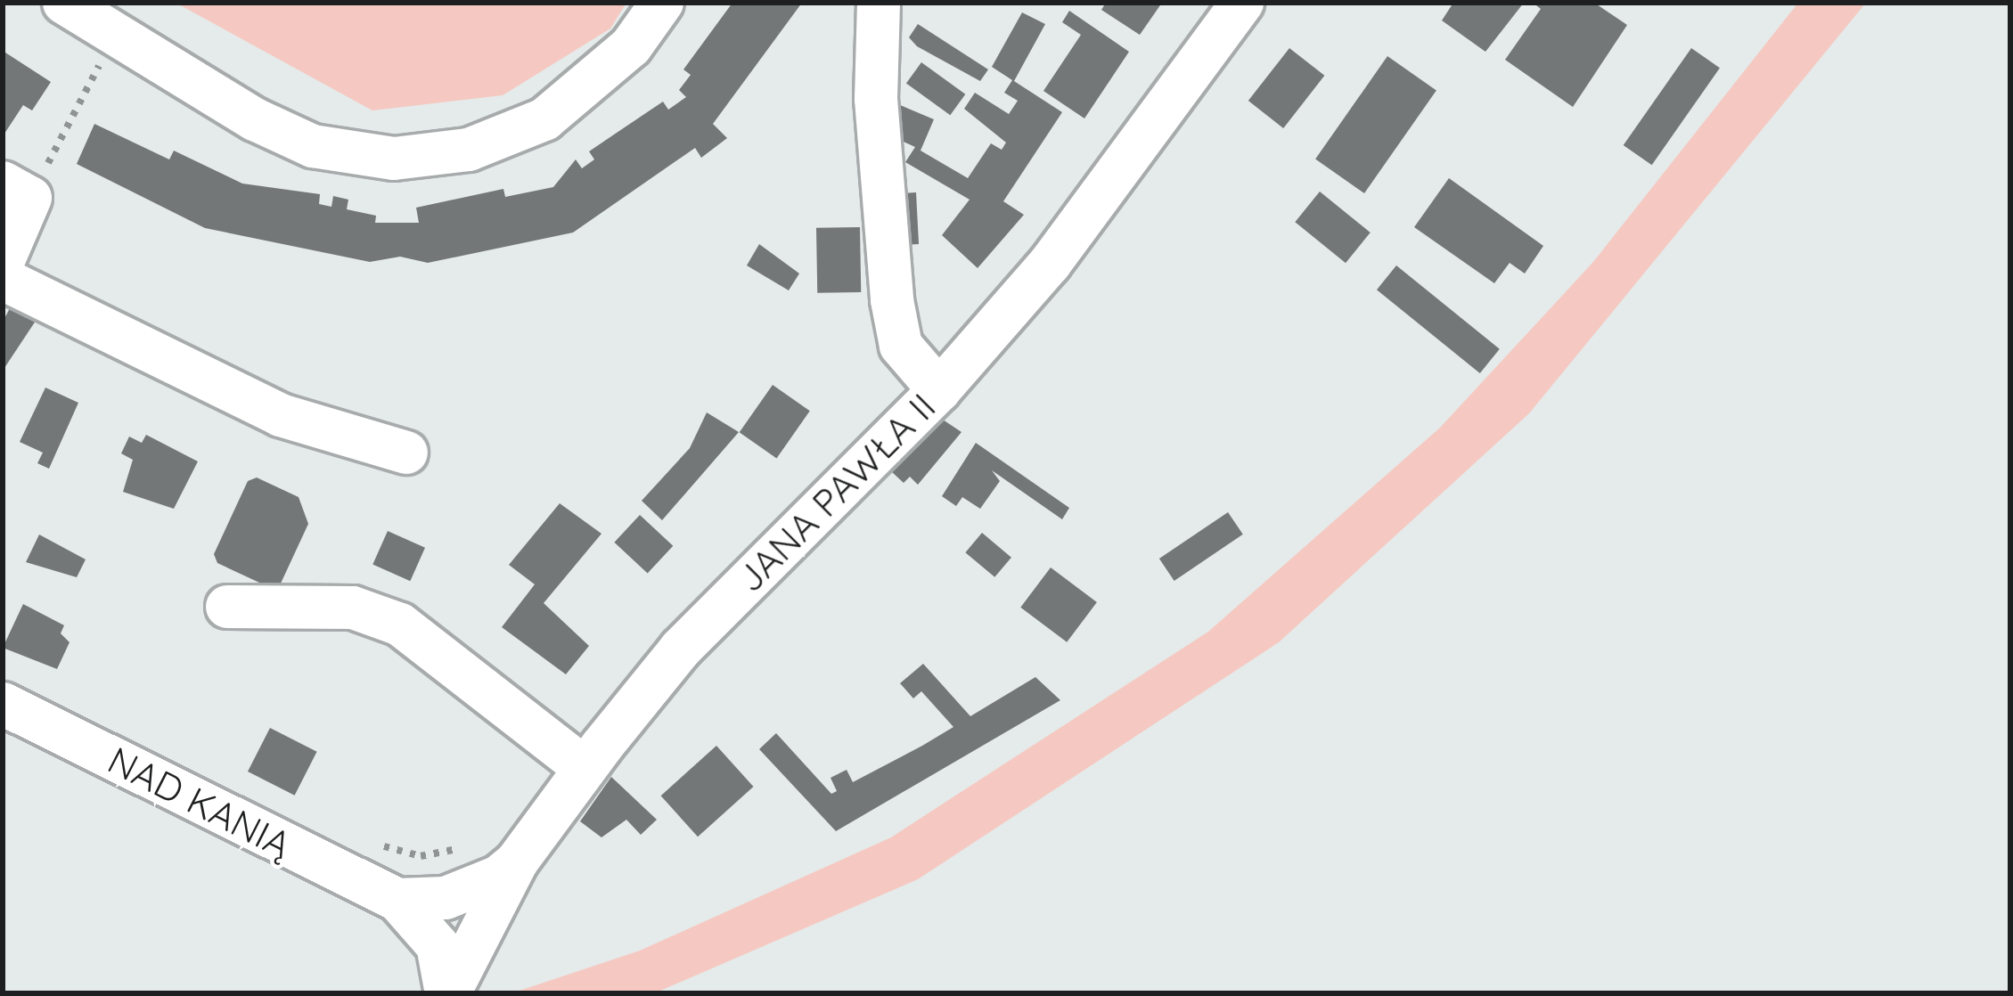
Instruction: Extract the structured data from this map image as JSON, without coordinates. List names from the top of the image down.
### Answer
{
  "streets": {
    "street": ["JANA PAWŁA II", "NAD KANIĄ"]
  },
  "crossings": [
    ["JANA PAWŁA II", "NAD KANIĄ"]
  ]
}
